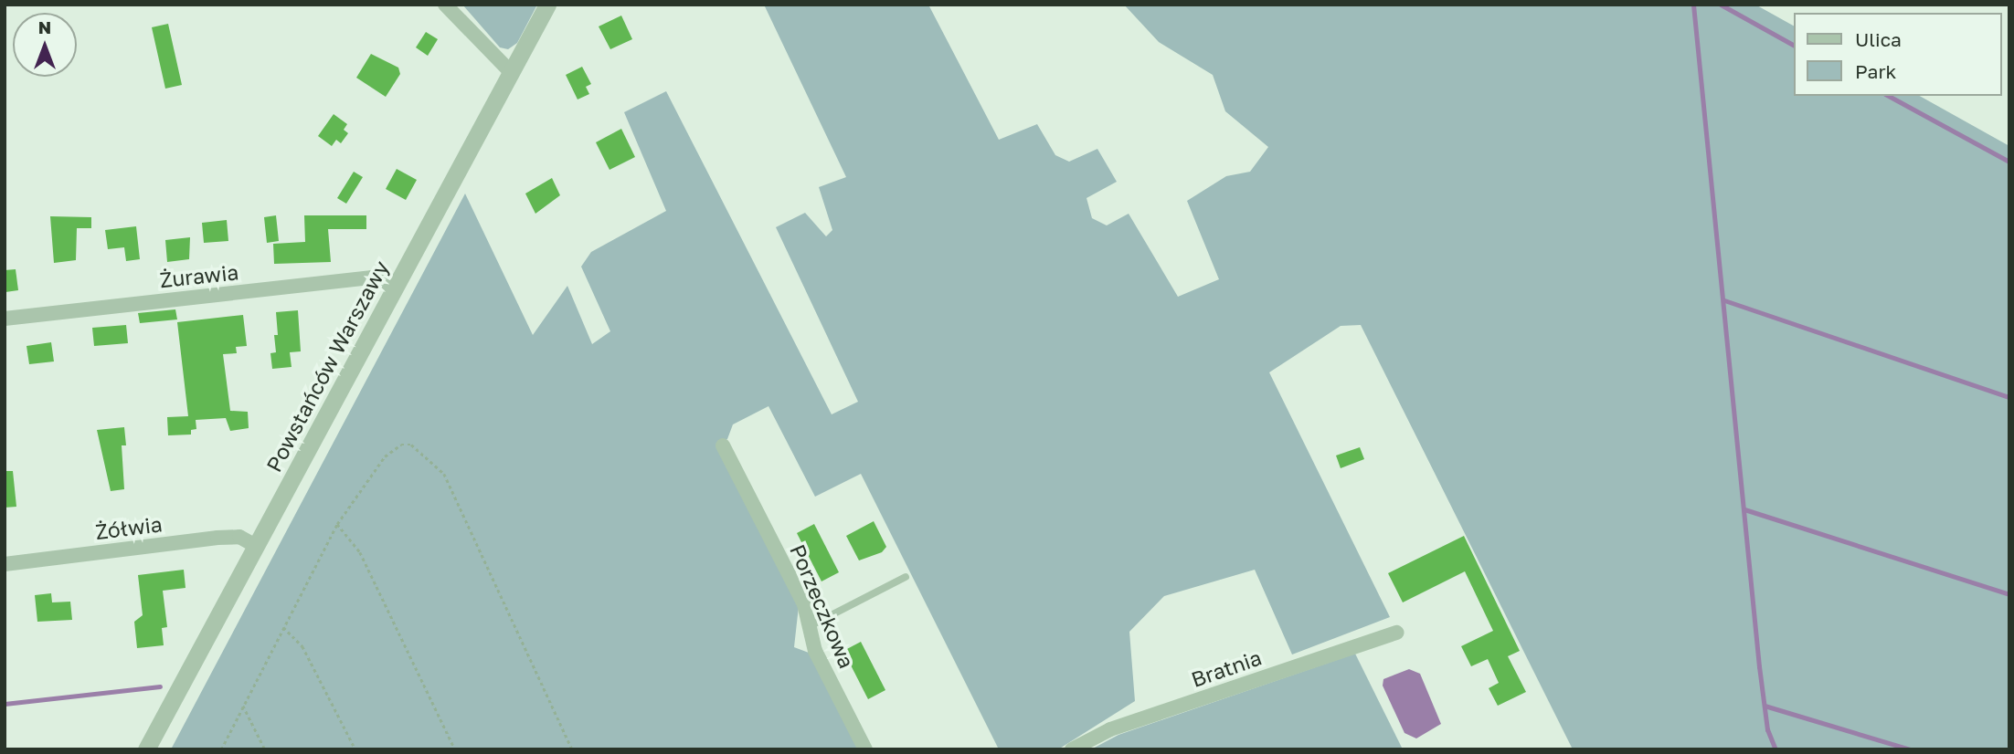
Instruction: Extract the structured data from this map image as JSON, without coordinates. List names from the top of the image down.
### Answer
{
  "streets": {
    "street": [
      "Żurawia",
      "Powstańców Warszawy",
      "Żółwia",
      "Porzeczkowa",
      "Bratnia"
    ]
  },
  "crossings": [
    ["Żurawia", "Powstańców Warszawy"],
    ["Powstańców Warszawy", "Żółwia"]
  ],
  "legend": ["Ulica", "Park"],
  "north": "top"
}
